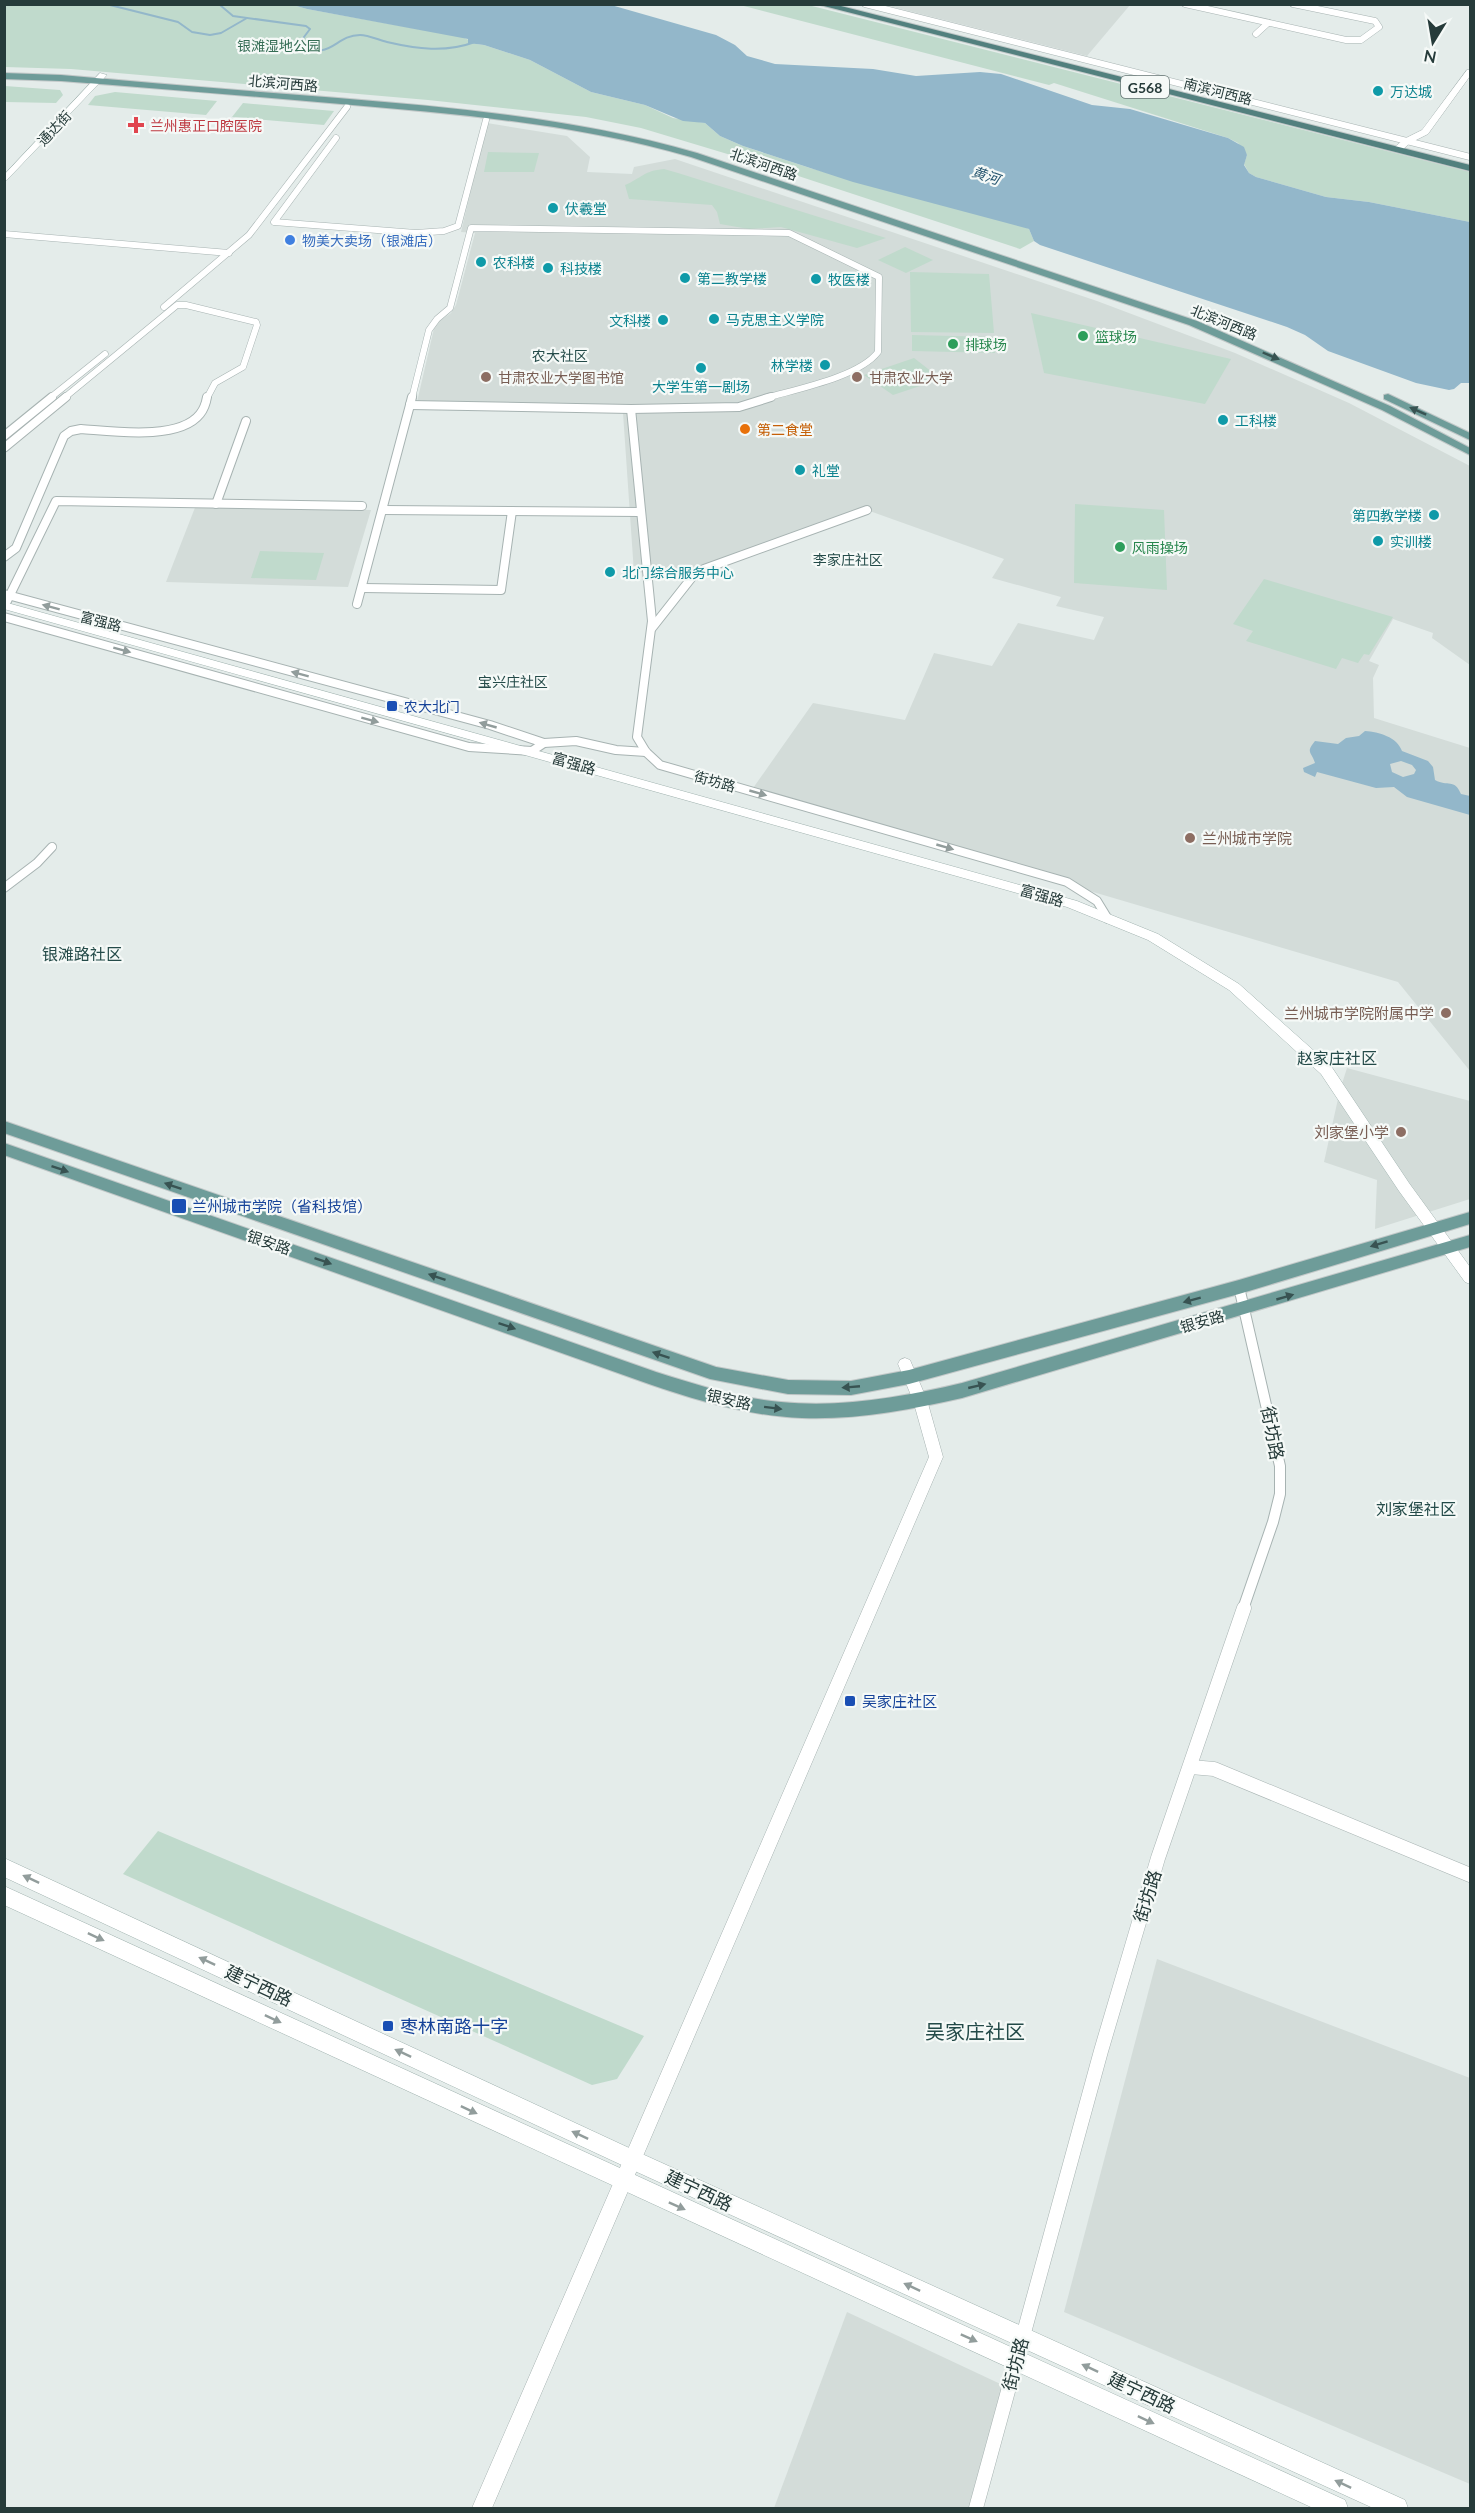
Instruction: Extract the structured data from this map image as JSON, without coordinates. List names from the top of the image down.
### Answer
{
  "streets": {
    "highway": ["G568", "南滨河西路"],
    "main road": [
      "北滨河西路",
      "通达街",
      "富强路",
      "银安路",
      "建宁西路"
    ],
    "street": ["街坊路"]
  },
  "crossings": [
    ["北滨河西路", "通达街"],
    ["富强路", "街坊路"],
    ["富强路", "银安路"],
    ["街坊路", "银安路"],
    ["街坊路", "建宁西路"]
  ],
  "districts": [
    "农大社区",
    "李家庄社区",
    "宝兴庄社区",
    "银滩路社区",
    "赵家庄社区",
    "刘家堡社区",
    "吴家庄社区"
  ],
  "water": ["黄河"],
  "parks": ["银滩湿地公园"],
  "places": {
    "other": [
      "万达城",
      "伏羲堂",
      "物美大卖场（银滩店）",
      "农科楼",
      "科技楼",
      "第二教学楼",
      "牧医楼",
      "马克思主义学院",
      "文科楼",
      "篮球场",
      "排球场",
      "林学楼",
      "大学生第一剧场",
      "甘肃农业大学图书馆",
      "甘肃农业大学",
      "工科楼",
      "第二食堂",
      "礼堂",
      "第四教学楼",
      "实训楼",
      "风雨操场",
      "北门综合服务中心",
      "兰州城市学院",
      "兰州城市学院附属中学",
      "刘家堡小学"
    ],
    "health": ["兰州惠正口腔医院"],
    "transit": [
      "农大北门",
      "兰州城市学院（省科技馆）",
      "吴家庄社区",
      "枣林南路十字"
    ]
  },
  "north": "bottom"
}
